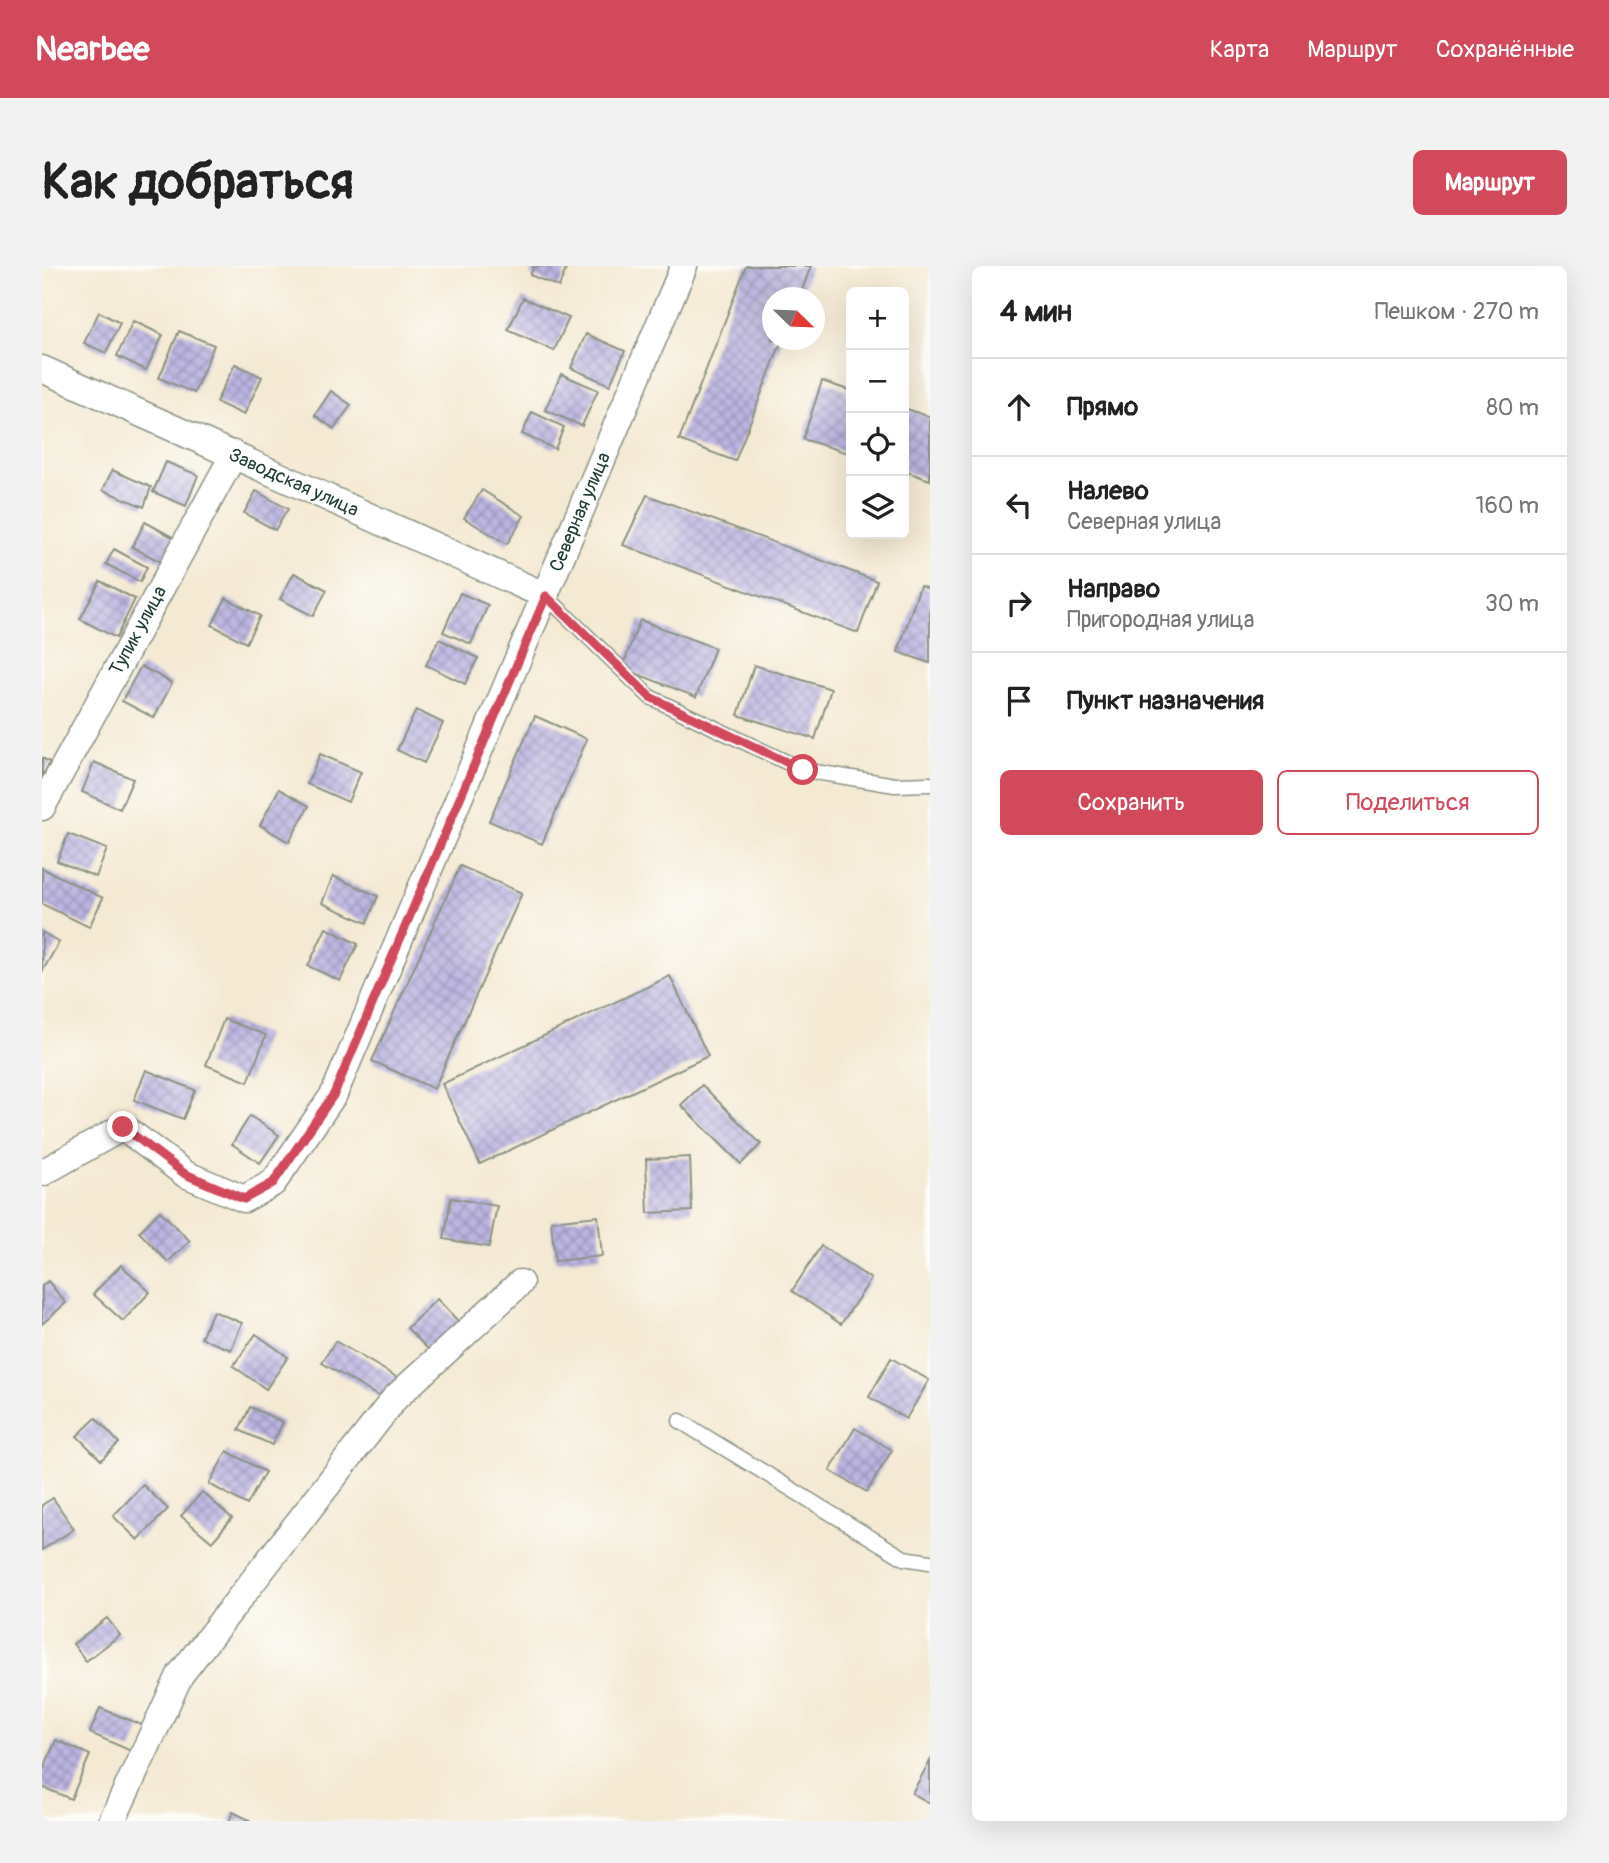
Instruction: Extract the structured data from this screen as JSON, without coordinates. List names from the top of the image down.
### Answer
{
  "streets": {
    "street": ["Заводская улица", "Северная улица", "Тупик улица"]
  },
  "crossings": [
    ["Заводская улица", "Северная улица"],
    ["Заводская улица", "Тупик улица"]
  ],
  "north": "bottom right",
  "page": {
    "header": "Nearbee",
    "nav": ["Карта", "Маршрут", "Сохранённые"],
    "buttons": [
      "Маршрут",
      ["Сохранить", "Поделиться"]
    ],
    "title": "Как добраться",
    "heading": ["4 мин", "Пешком · 270 m"],
    "map_buttons": ["+", "−"],
    "list": [
      ["Прямо", "80 m"],
      ["Налево", "Северная улица", "160 m"],
      ["Направо", "Пригородная улица", "30 m"],
      "Пункт назначения"
    ]
  }
}
